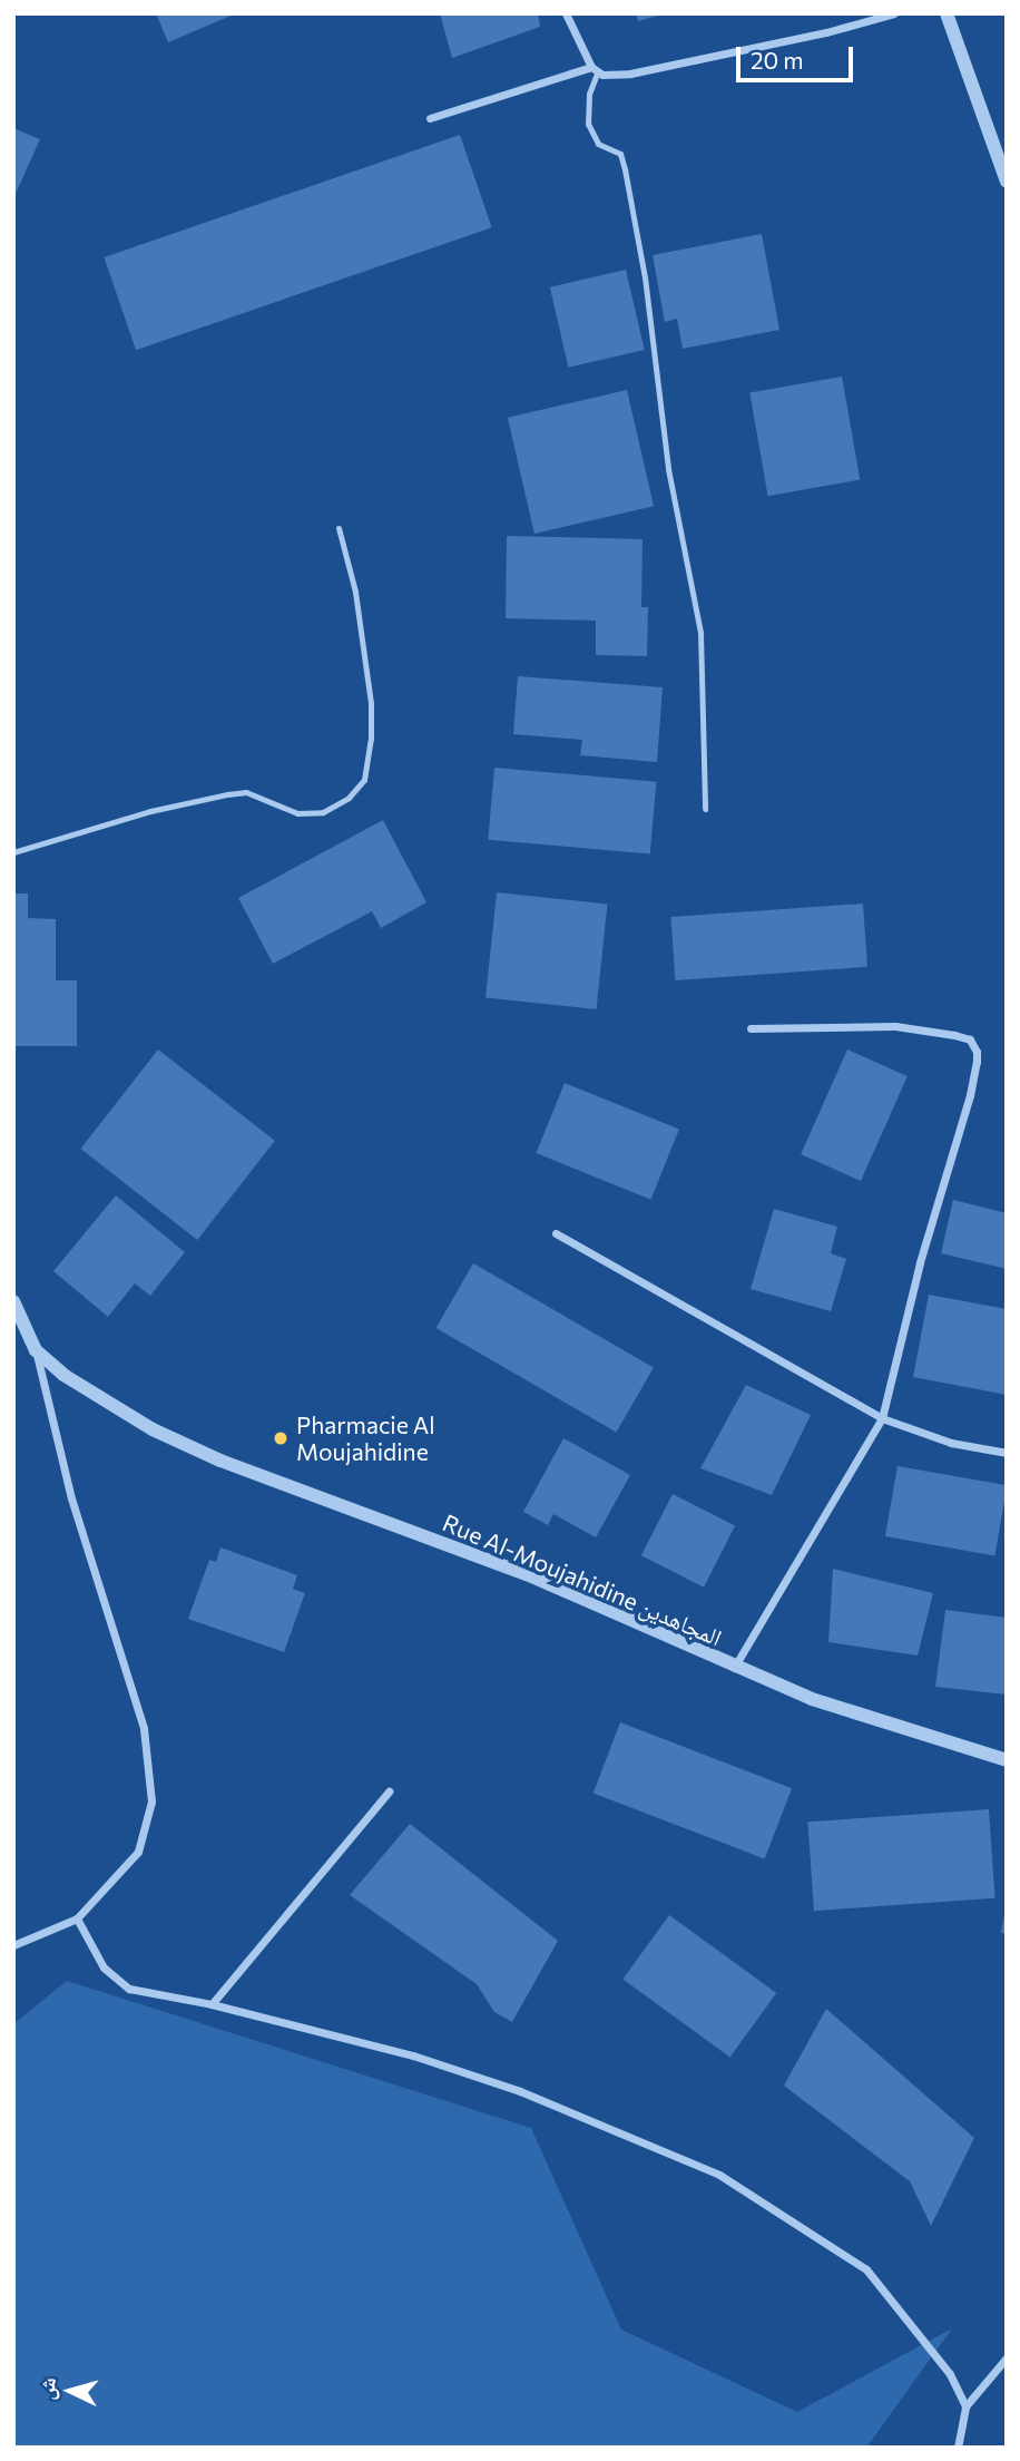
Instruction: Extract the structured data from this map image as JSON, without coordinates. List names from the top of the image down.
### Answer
{
  "streets": {
    "street": ["Rue Al-Moujahidine المجاهدين"]
  },
  "places": ["Pharmacie Al Moujahidine"],
  "scale_bar": "20 m",
  "north": "left"
}
